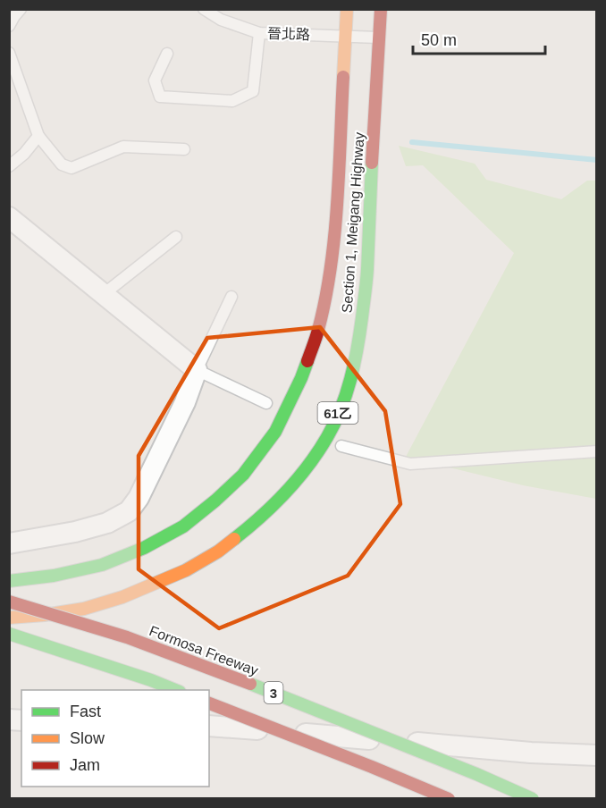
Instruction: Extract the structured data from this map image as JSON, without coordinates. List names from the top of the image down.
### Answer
{
  "streets": {
    "main road": [
      "Section 1, Meigang Highway",
      "61乙",
      "Formosa Freeway",
      "3"
    ],
    "lane": ["晉北路"]
  },
  "crossings": [
    ["晉北路", "Section 1, Meigang Highway"]
  ],
  "legend": ["Fast", "Slow", "Jam"],
  "scale_bar": "50 m"
}
